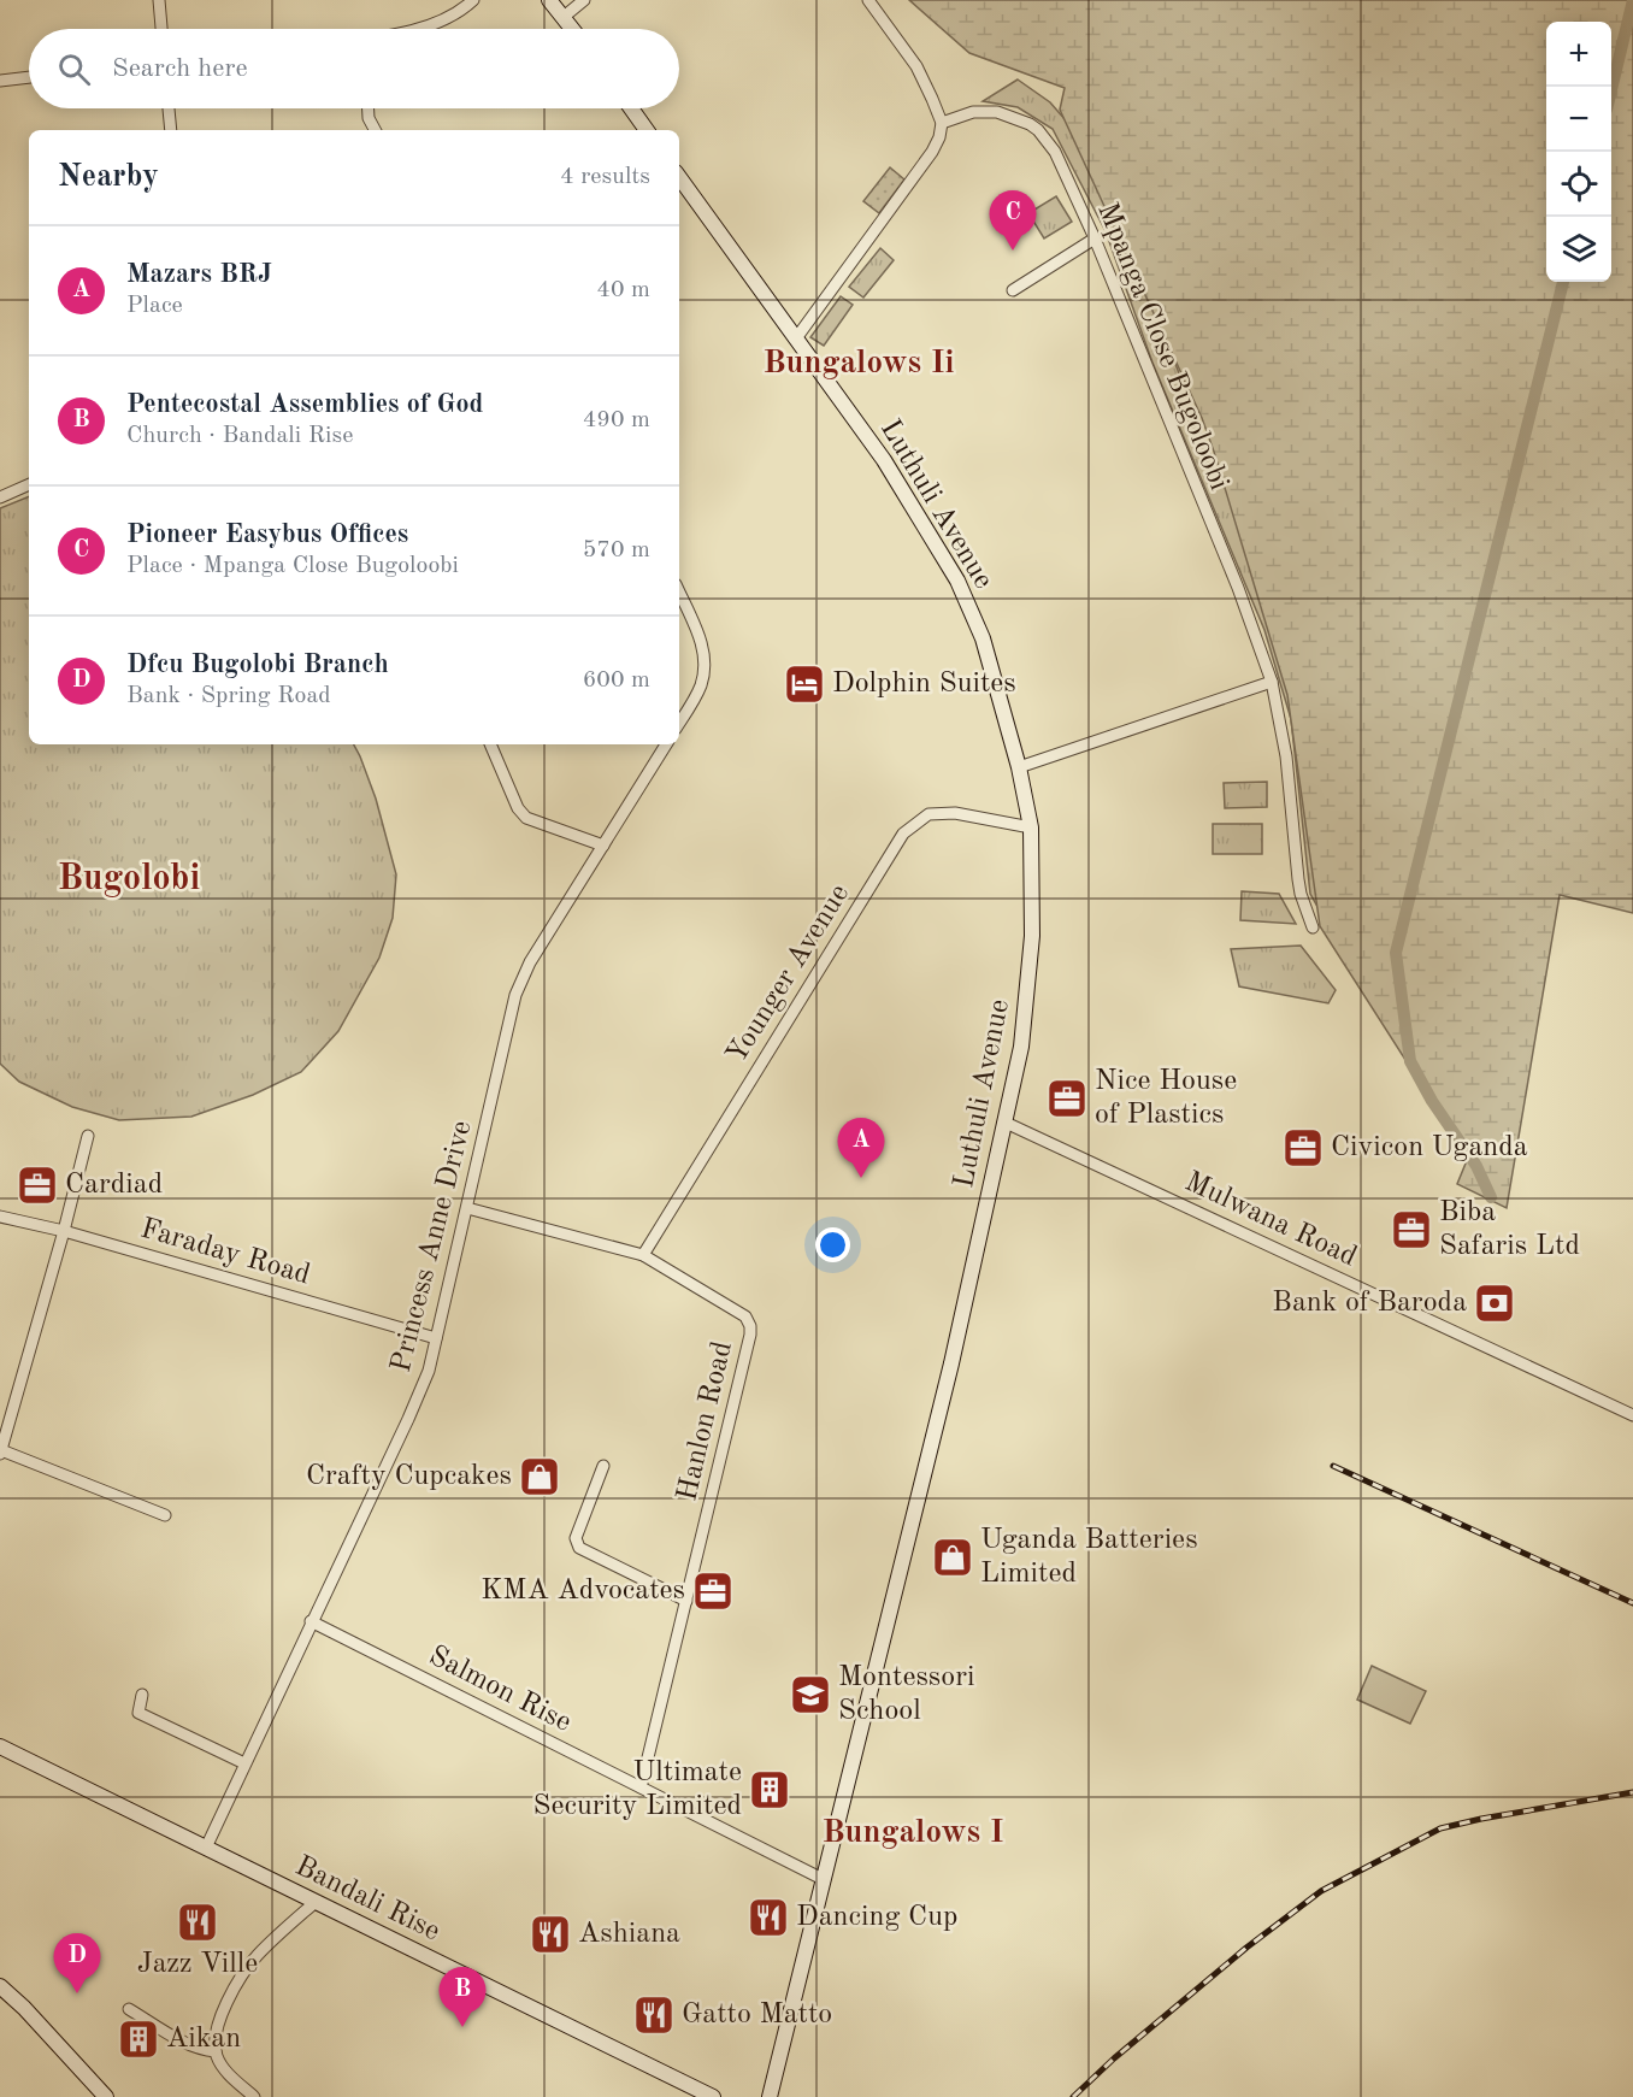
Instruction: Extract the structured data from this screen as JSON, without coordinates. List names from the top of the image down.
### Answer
{
  "streets": {
    "street": [
      "Mpanga Close Bugoloobi",
      "Luthuli Avenue",
      "Younger Avenue",
      "Mulwana Road",
      "Princess Anne Drive",
      "Faraday Road",
      "Hanlon Road",
      "Salmon Rise",
      "Bandali Rise"
    ]
  },
  "crossings": [
    ["Luthuli Avenue", "Younger Avenue"],
    ["Luthuli Avenue", "Mulwana Road"],
    ["Luthuli Avenue", "Salmon Rise"],
    ["Younger Avenue", "Hanlon Road"],
    ["Princess Anne Drive", "Faraday Road"],
    ["Princess Anne Drive", "Hanlon Road"],
    ["Princess Anne Drive", "Salmon Rise"],
    ["Princess Anne Drive", "Bandali Rise"],
    ["Hanlon Road", "Salmon Rise"]
  ],
  "districts": ["Bungalows Ii", "Bugolobi", "Bungalows I"],
  "places": {
    "hotel": ["Dolphin Suites"],
    "office": [
      "Nice House of Plastics",
      "Civicon Uganda",
      "Cardiad",
      "Biba Safaris Ltd",
      "KMA Advocates"
    ],
    "bank": ["Bank of Baroda"],
    "shop": ["Crafty Cupcakes", "Uganda Batteries Limited"],
    "school or university": ["Montessori School"],
    "building": ["Ultimate Security Limited", "Aikan"],
    "restaurant": [
      "Dancing Cup",
      "Jazz Ville",
      "Ashiana",
      "Gatto Matto"
    ]
  },
  "page": {
    "map_buttons": ["+", "−"],
    "search": "Search here",
    "heading": ["Nearby", "4 results"],
    "pins": [
      "C",
      "A",
      "D",
      "B"
    ],
    "list": [
      {
        "mark": "A",
        "name": "Mazars BRJ",
        "note": "Place",
        "value": "40 m"
      },
      {
        "mark": "B",
        "name": "Pentecostal Assemblies of God",
        "note": "Church · Bandali Rise",
        "value": "490 m"
      },
      {
        "mark": "C",
        "name": "Pioneer Easybus Offices",
        "note": "Place · Mpanga Close Bugoloobi",
        "value": "570 m"
      },
      {
        "mark": "D",
        "name": "Dfcu Bugolobi Branch",
        "note": "Bank · Spring Road",
        "value": "600 m"
      }
    ]
  }
}
